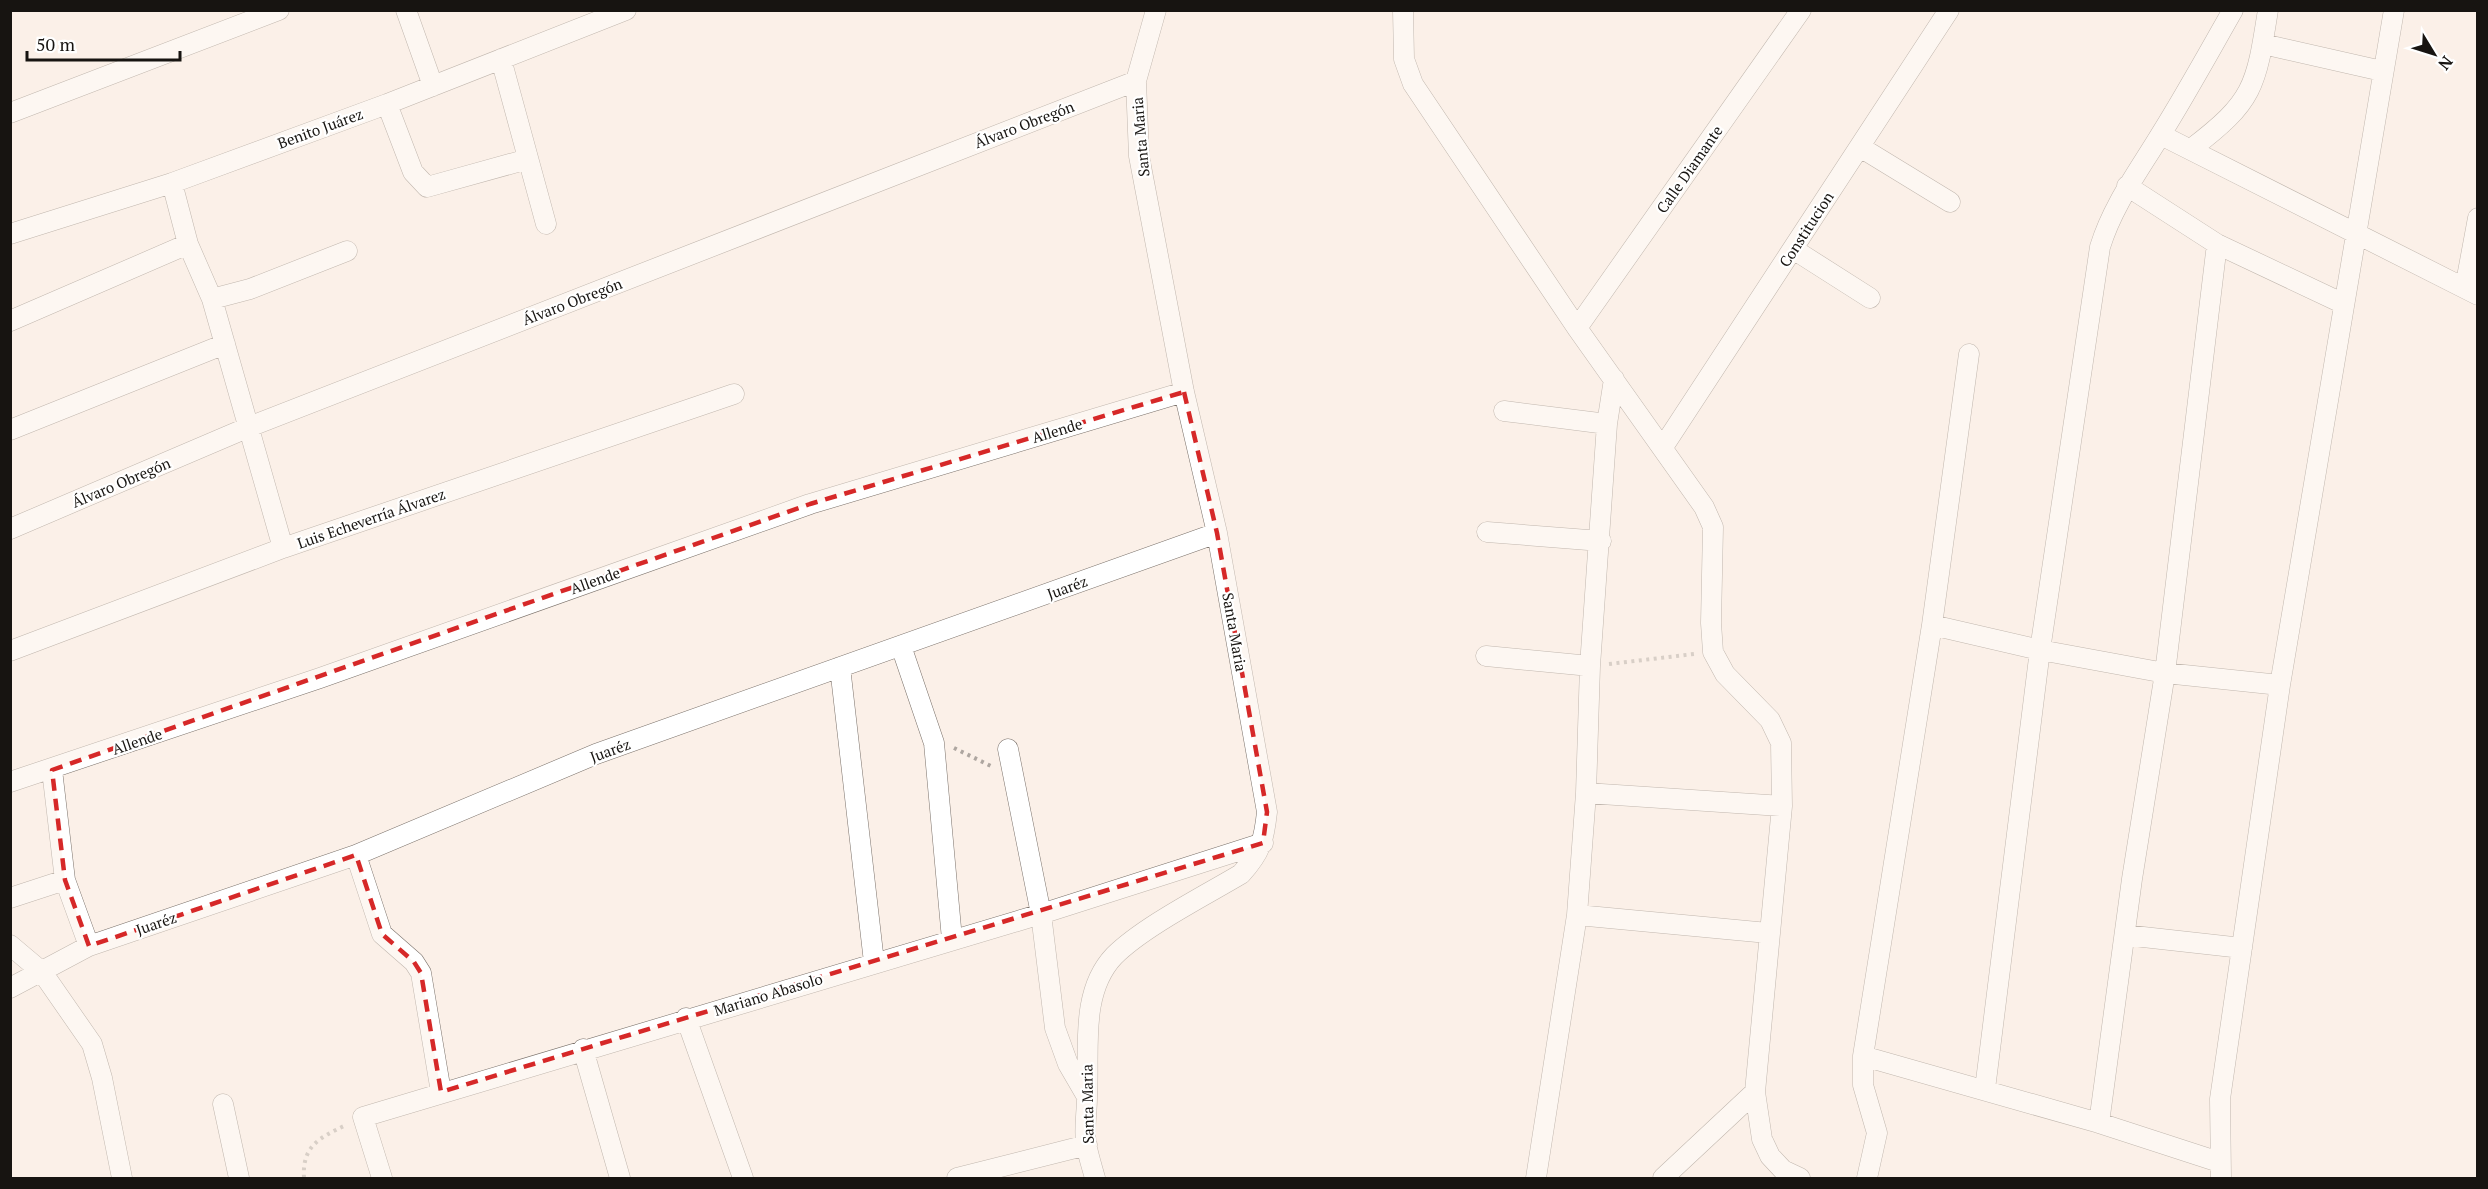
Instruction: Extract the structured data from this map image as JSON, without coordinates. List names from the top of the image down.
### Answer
{
  "streets": {
    "street": [
      "Álvaro Obregón",
      "Benito Juárez",
      "Santa Maria",
      "Calle Diamante",
      "Constitucion",
      "Allende",
      "Luis Echeverría Álvarez",
      "Juaréz",
      "Mariano Abasolo"
    ]
  },
  "crossings": [
    ["Álvaro Obregón", "Santa Maria"],
    ["Santa Maria", "Allende"],
    ["Santa Maria", "Juaréz"],
    ["Santa Maria", "Mariano Abasolo"]
  ],
  "scale_bar": "50 m",
  "north": "bottom right"
}
